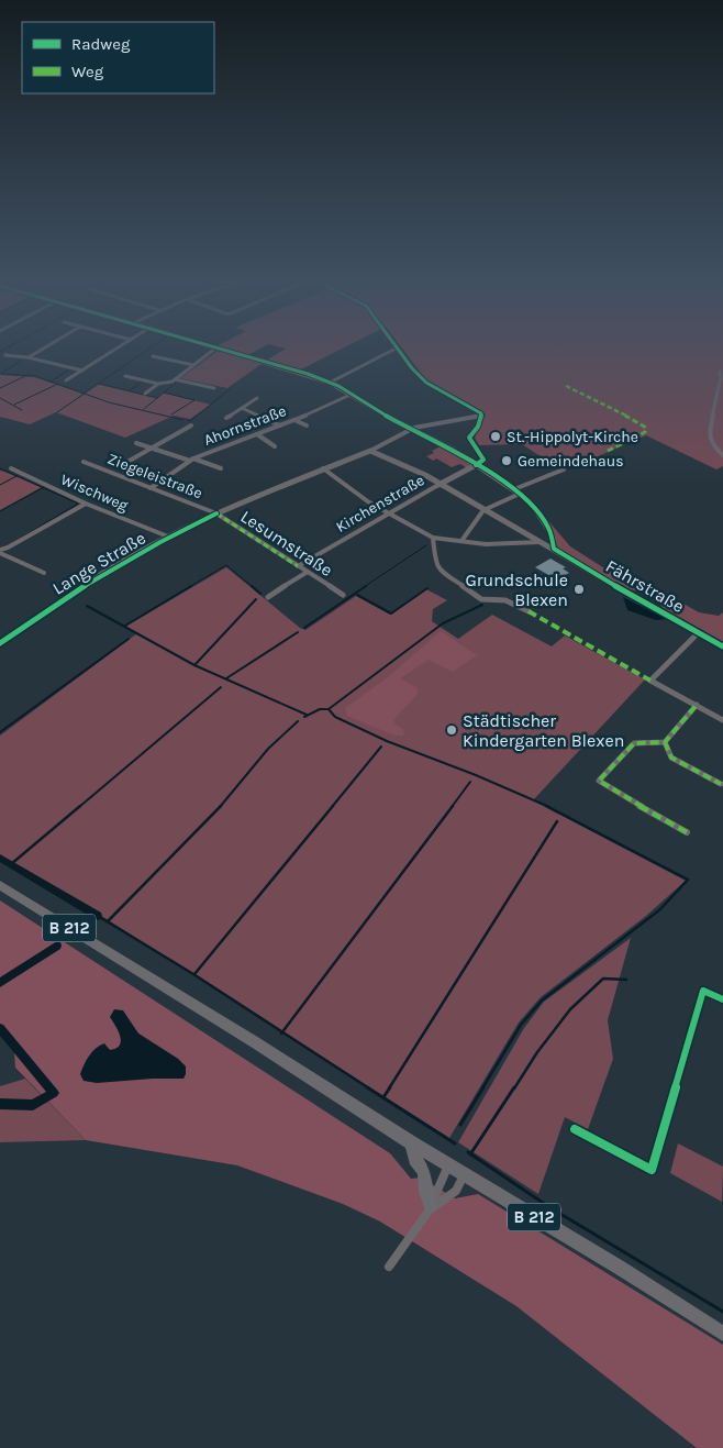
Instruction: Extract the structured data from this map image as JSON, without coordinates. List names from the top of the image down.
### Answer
{
  "streets": {
    "main road": ["B 212"],
    "street": [
      "Ahornstraße",
      "Ziegeleistraße",
      "Wischweg",
      "Kirchenstraße",
      "Lesumstraße",
      "Lange Straße",
      "Fährstraße"
    ]
  },
  "crossings": [
    ["Ahornstraße", "Ziegeleistraße"],
    ["Ziegeleistraße", "Lesumstraße"],
    ["Ziegeleistraße", "Lange Straße"],
    ["Wischweg", "Lange Straße"],
    ["Kirchenstraße", "Lesumstraße"],
    ["Kirchenstraße", "Fährstraße"],
    ["Lesumstraße", "Lange Straße"],
    ["Lange Straße", "Fährstraße"]
  ],
  "places": [
    "St.-Hippolyt-Kirche",
    "Gemeindehaus",
    "Grundschule Blexen",
    "Städtischer Kindergarten Blexen"
  ],
  "legend": ["Radweg", "Weg"]
}
